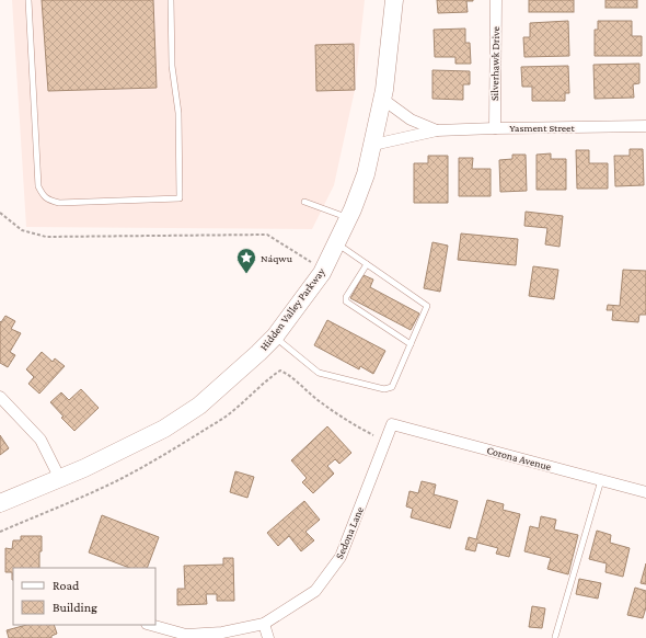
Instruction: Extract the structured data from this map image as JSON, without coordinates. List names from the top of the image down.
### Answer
{
  "streets": {
    "main road": ["Hidden Valley Parkway"],
    "street": [
      "Silverhawk Drive",
      "Yasment Street",
      "Corona Avenue",
      "Sedona Lane"
    ]
  },
  "crossings": [
    ["Silverhawk Drive", "Yasment Street"],
    ["Yasment Street", "Hidden Valley Parkway"],
    ["Corona Avenue", "Sedona Lane"]
  ],
  "places": {
    "place": ["Náqwu"]
  },
  "legend": ["Road", "Building"]
}
